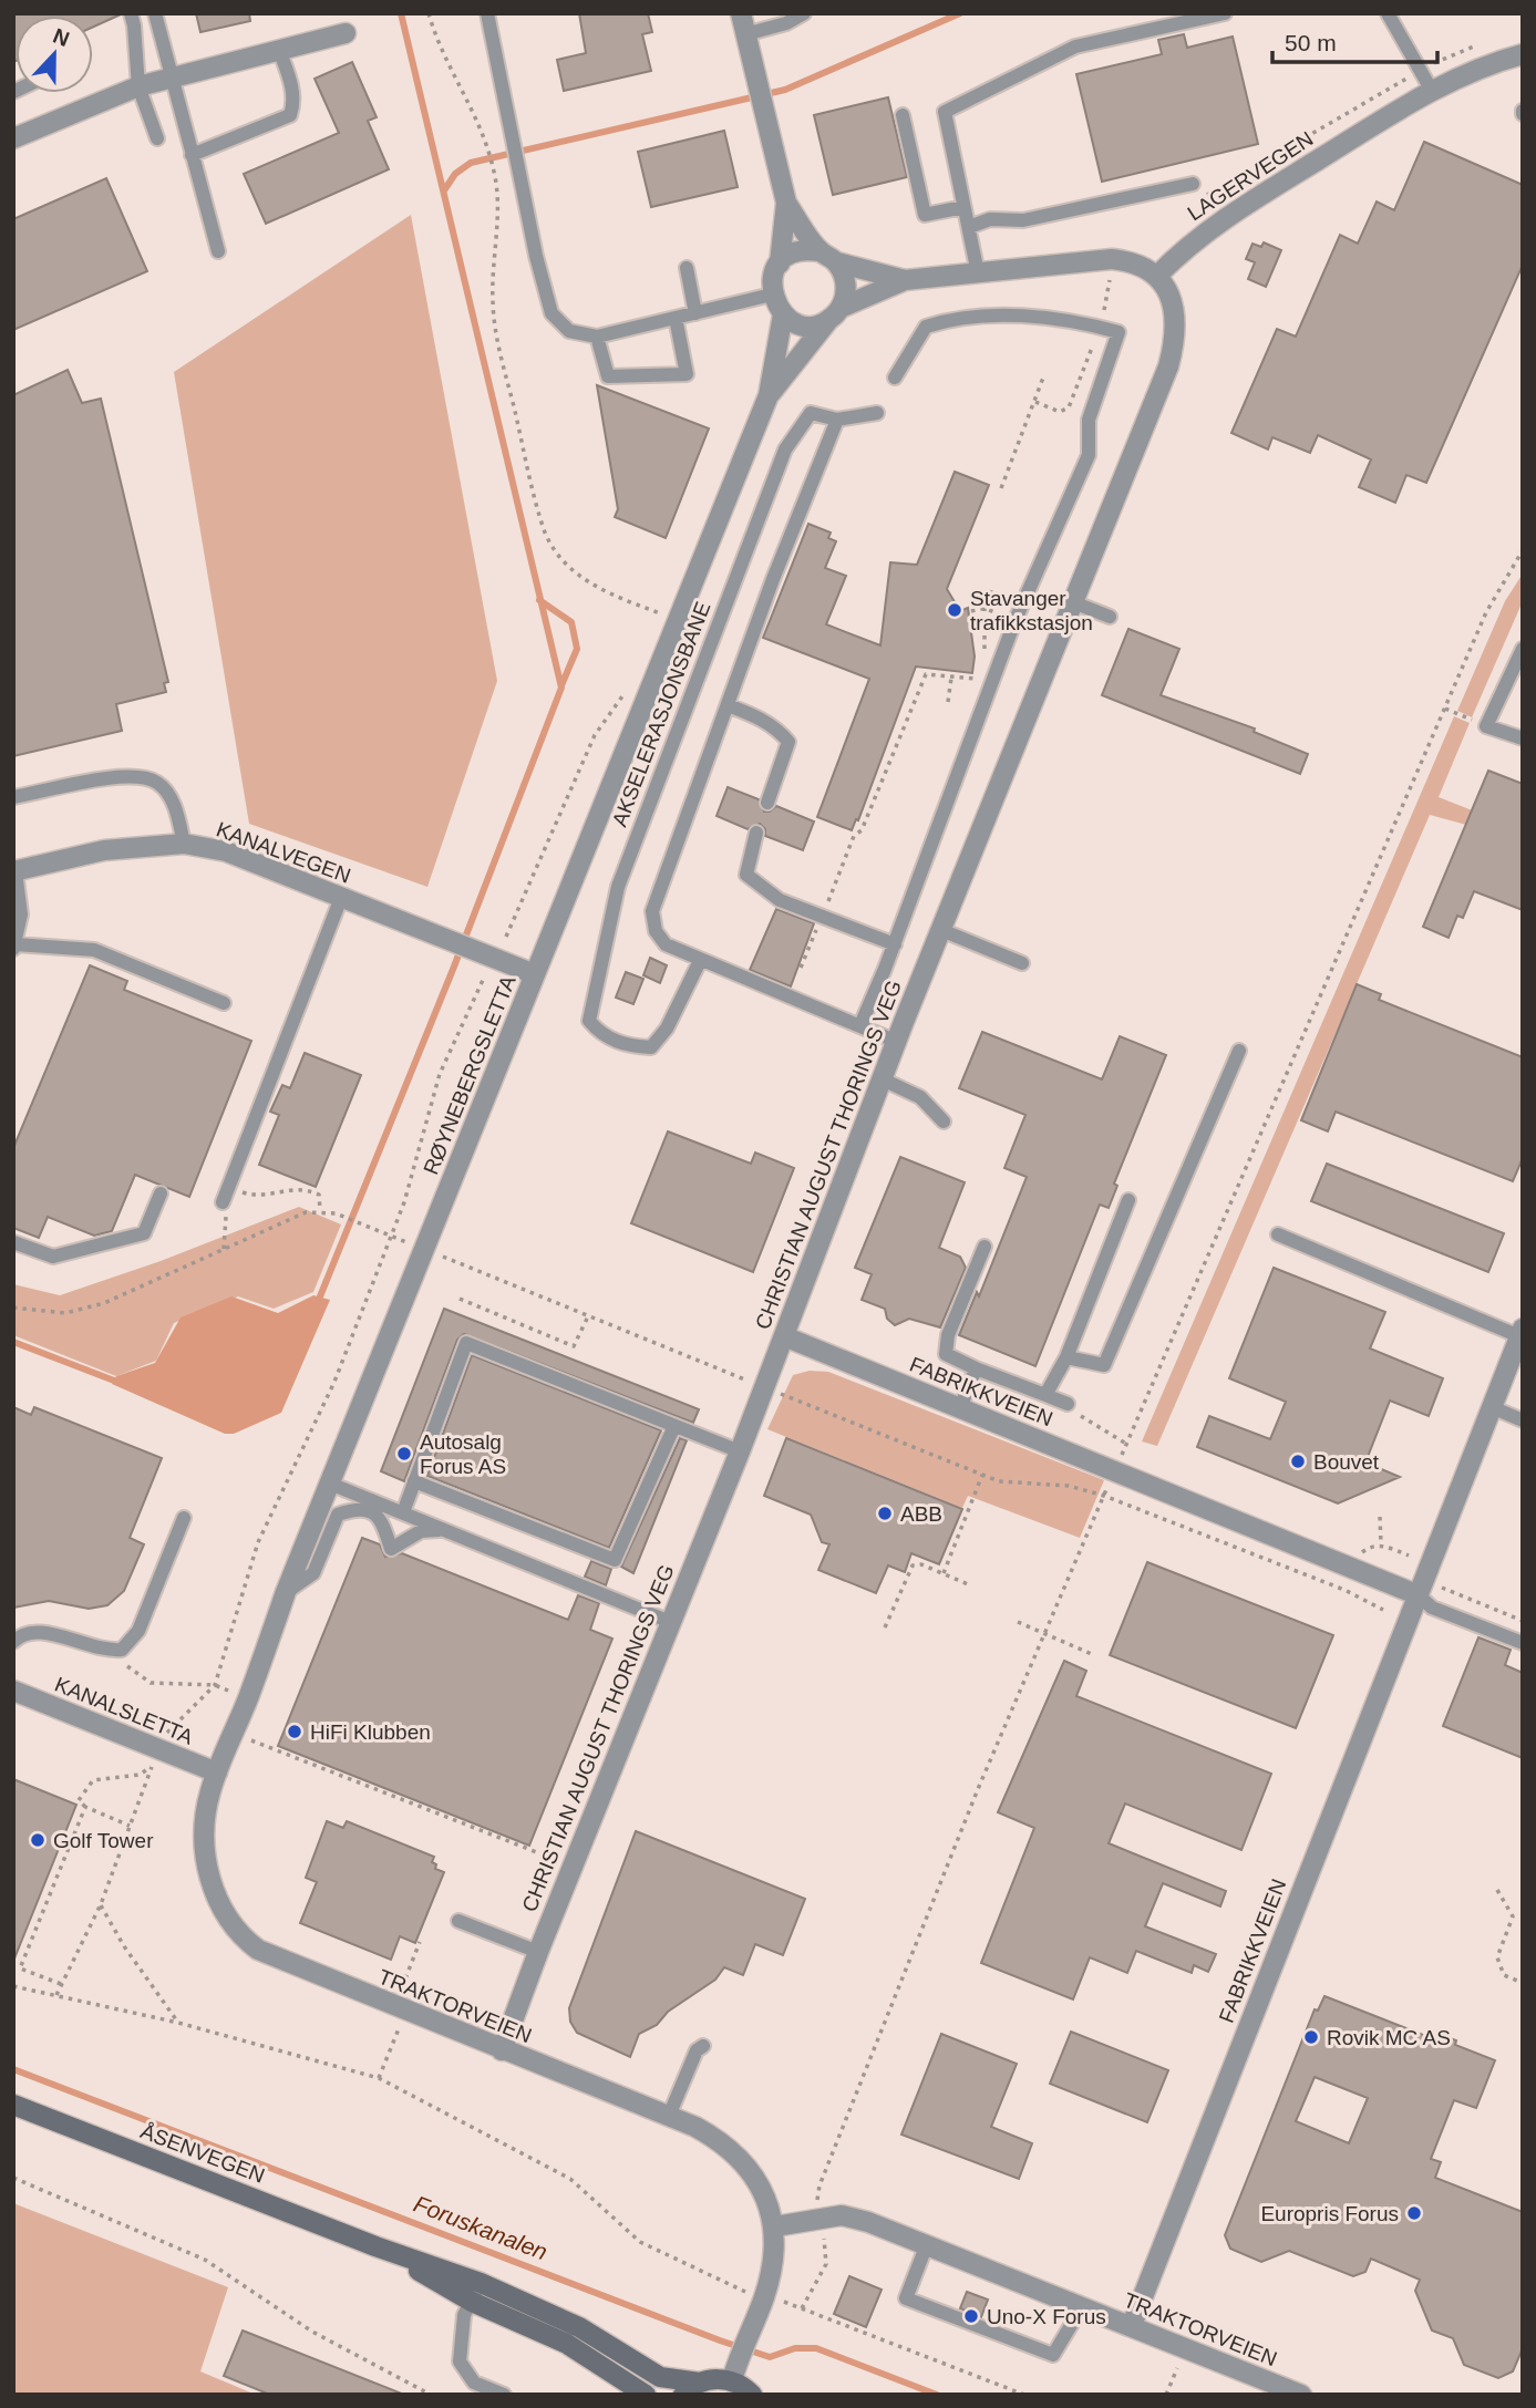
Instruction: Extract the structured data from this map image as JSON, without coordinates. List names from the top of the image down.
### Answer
{
  "streets": {
    "street": [
      "LAGERVEGEN",
      "KANALVEGEN",
      "RØYNEBERGSLETTA",
      "CHRISTIAN AUGUST THORINGS VEG",
      "FABRIKKVEIEN",
      "KANALSLETTA",
      "TRAKTORVEIEN",
      "ÅSENVEGEN"
    ],
    "lane": ["AKSELERASJONSBANE"]
  },
  "crossings": [
    ["LAGERVEGEN", "CHRISTIAN AUGUST THORINGS VEG"],
    ["KANALVEGEN", "RØYNEBERGSLETTA"],
    ["RØYNEBERGSLETTA", "KANALSLETTA"],
    ["RØYNEBERGSLETTA", "TRAKTORVEIEN"],
    ["CHRISTIAN AUGUST THORINGS VEG", "FABRIKKVEIEN"],
    ["CHRISTIAN AUGUST THORINGS VEG", "TRAKTORVEIEN"],
    ["FABRIKKVEIEN", "TRAKTORVEIEN"],
    ["KANALSLETTA", "TRAKTORVEIEN"]
  ],
  "water": ["Foruskanalen"],
  "places": [
    "Stavanger trafikkstasjon",
    "Autosalg Forus AS",
    "Bouvet",
    "ABB",
    "HiFi Klubben",
    "Golf Tower",
    "Rovik MC AS",
    "Europris Forus",
    "Uno-X Forus"
  ],
  "scale_bar": "50 m",
  "north": "top"
}
